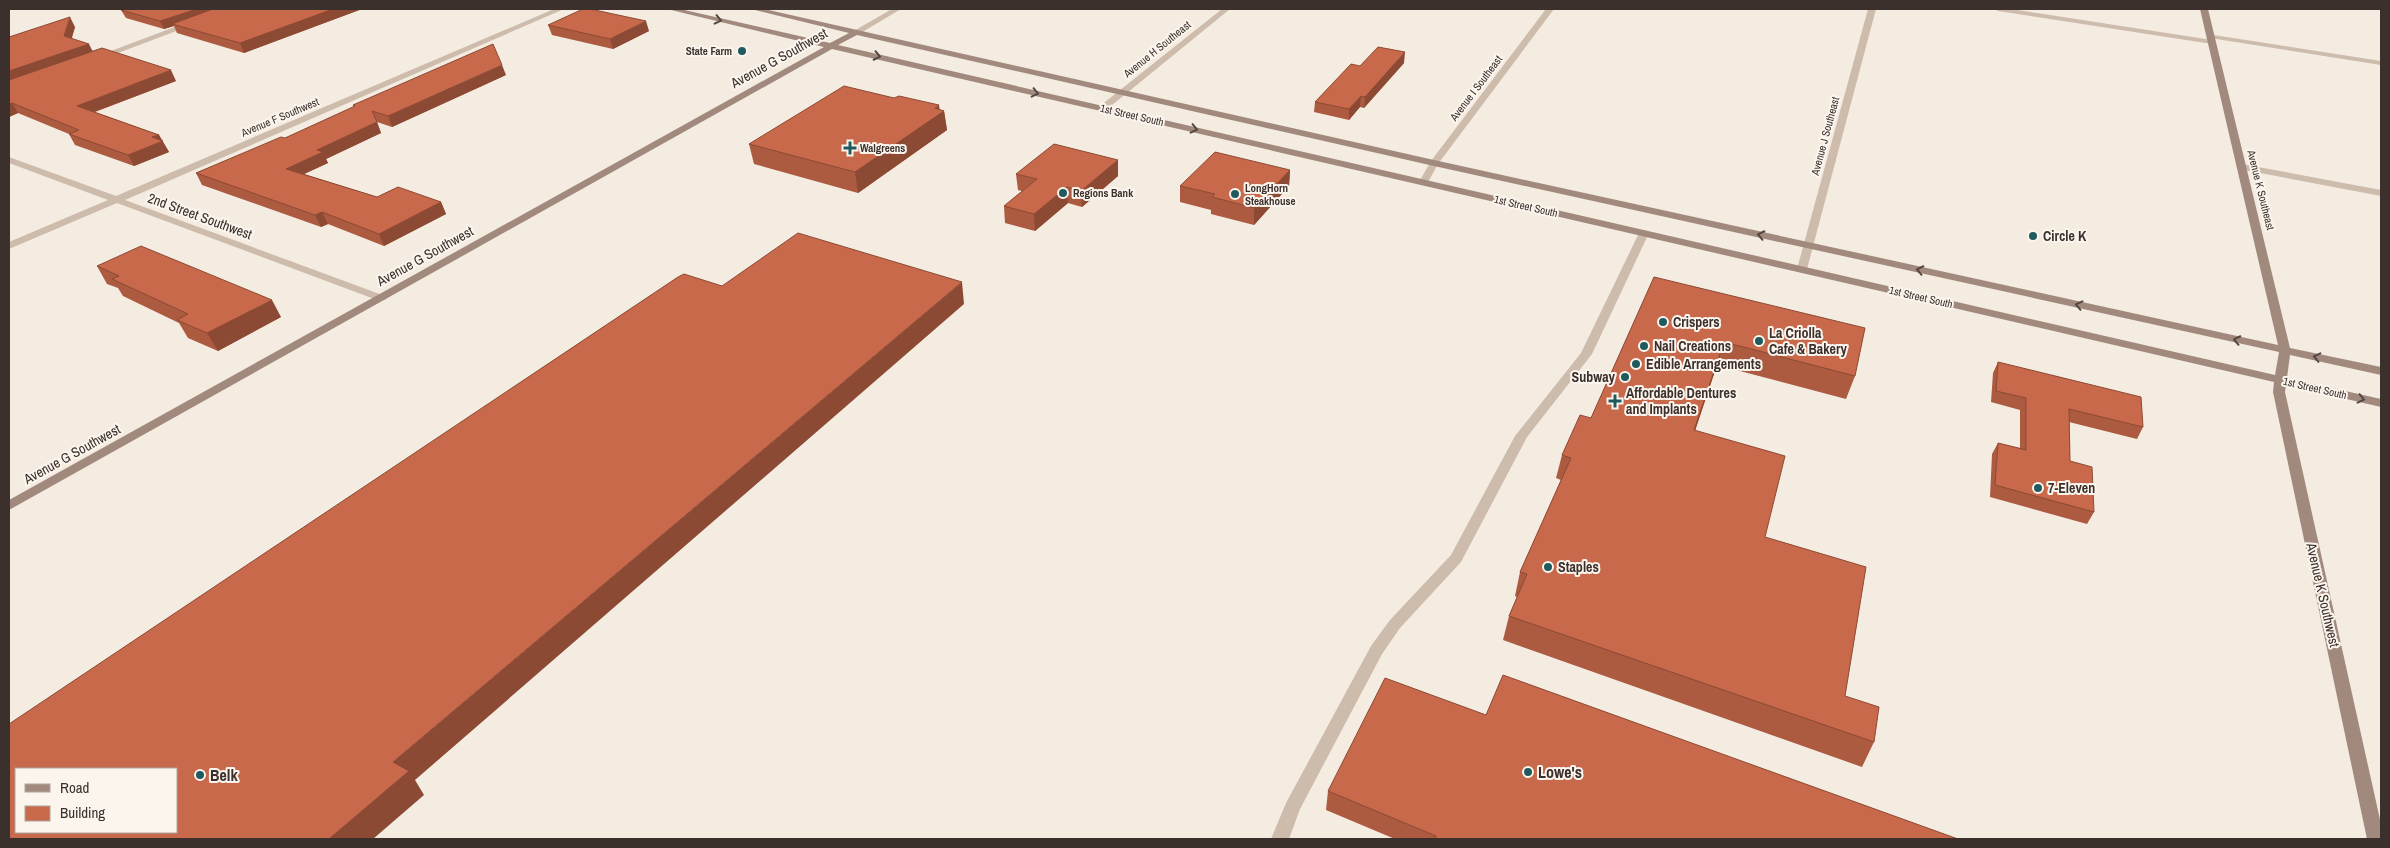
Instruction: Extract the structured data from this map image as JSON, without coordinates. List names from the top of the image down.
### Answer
{
  "streets": {
    "main road": [
      "Avenue G Southwest",
      "1st Street South",
      "Avenue K Southeast",
      "Avenue K Southwest"
    ],
    "street": [
      "Avenue H Southeast",
      "Avenue I Southeast",
      "Avenue F Southwest",
      "Avenue J Southeast",
      "2nd Street Southwest"
    ]
  },
  "crossings": [
    ["Avenue H Southeast", "1st Street South"],
    ["Avenue G Southwest", "1st Street South"],
    ["Avenue G Southwest", "2nd Street Southwest"],
    ["Avenue I Southeast", "1st Street South"],
    ["1st Street South", "Avenue J Southeast"],
    ["1st Street South", "Avenue K Southeast"],
    ["1st Street South", "Avenue K Southwest"],
    ["Avenue F Southwest", "2nd Street Southwest"],
    ["Avenue K Southeast", "Avenue K Southwest"]
  ],
  "places": {
    "other": [
      "State Farm",
      "Regions Bank",
      "LongHorn Steakhouse",
      "Circle K",
      "Crispers",
      "La Criolla Cafe & Bakery",
      "Nail Creations",
      "Edible Arrangements",
      "Subway",
      "7-Eleven",
      "Staples",
      "Lowe's",
      "Belk"
    ],
    "health": ["Walgreens", "Affordable Dentures and Implants"]
  },
  "legend": ["Road", "Building"]
}
